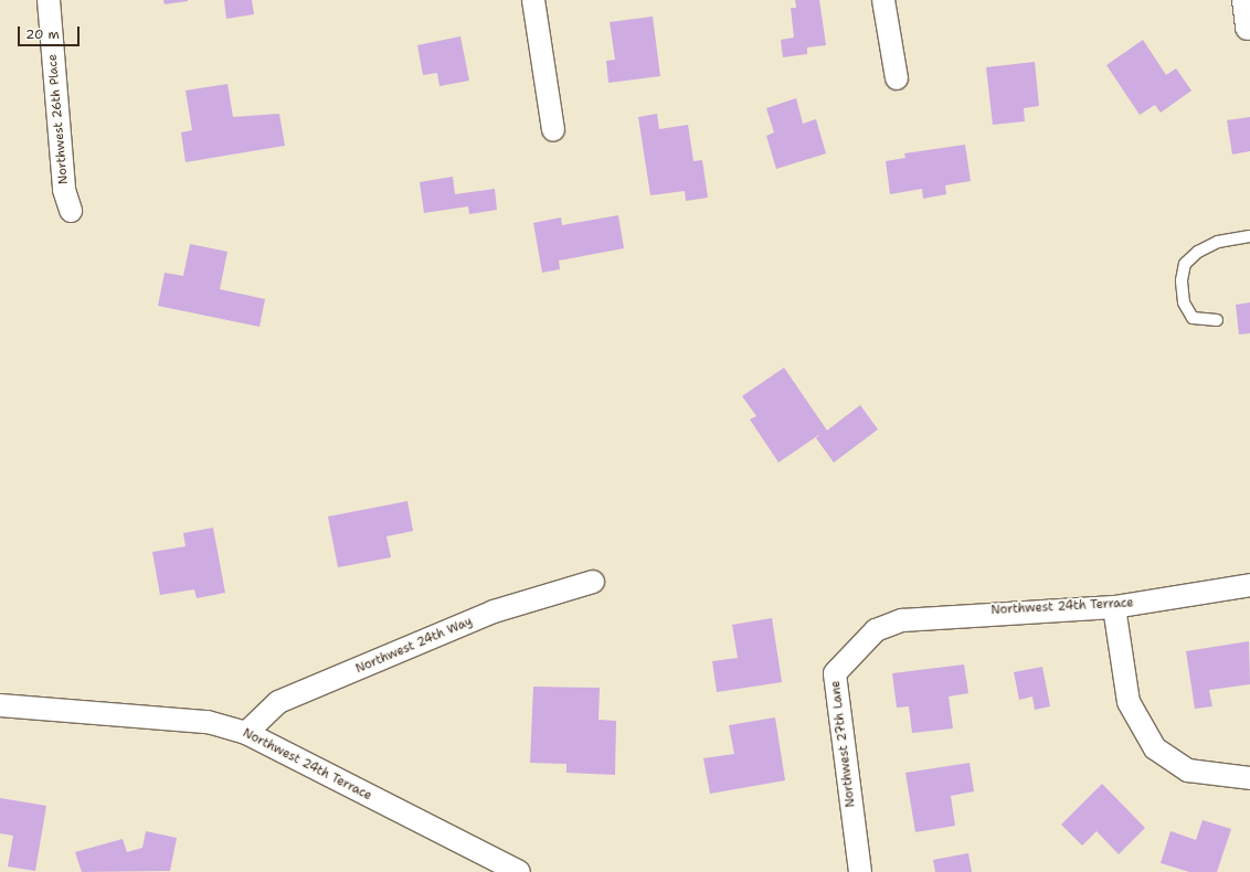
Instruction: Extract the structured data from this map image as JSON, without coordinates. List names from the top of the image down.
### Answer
{
  "streets": {
    "street": [
      "Northwest 26th Place",
      "Northwest 24th Terrace",
      "Northwest 24th Way",
      "Northwest 27th Lane"
    ]
  },
  "crossings": [
    ["Northwest 24th Terrace", "Northwest 24th Way"],
    ["Northwest 24th Terrace", "Northwest 27th Lane"]
  ],
  "scale_bar": "20 m"
}
